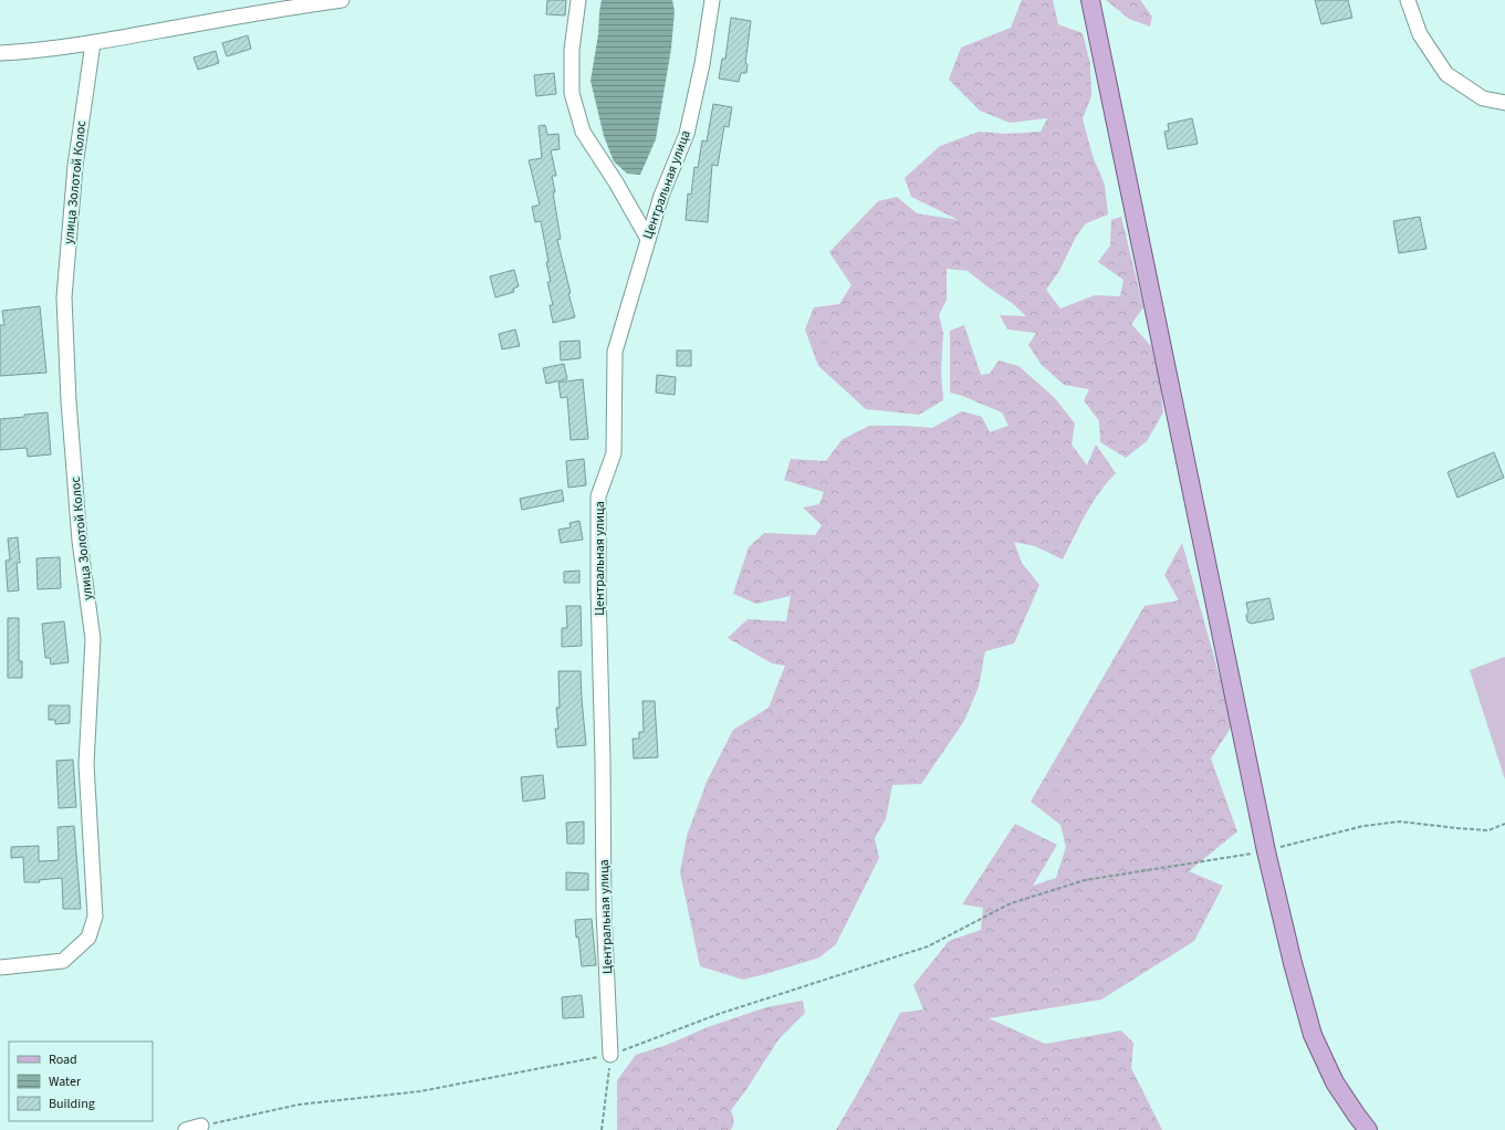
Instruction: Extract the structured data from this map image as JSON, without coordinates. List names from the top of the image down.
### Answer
{
  "streets": {
    "street": ["улица Золотой Колос", "Центральная улица"]
  },
  "legend": ["Road", "Water", "Building"]
}
